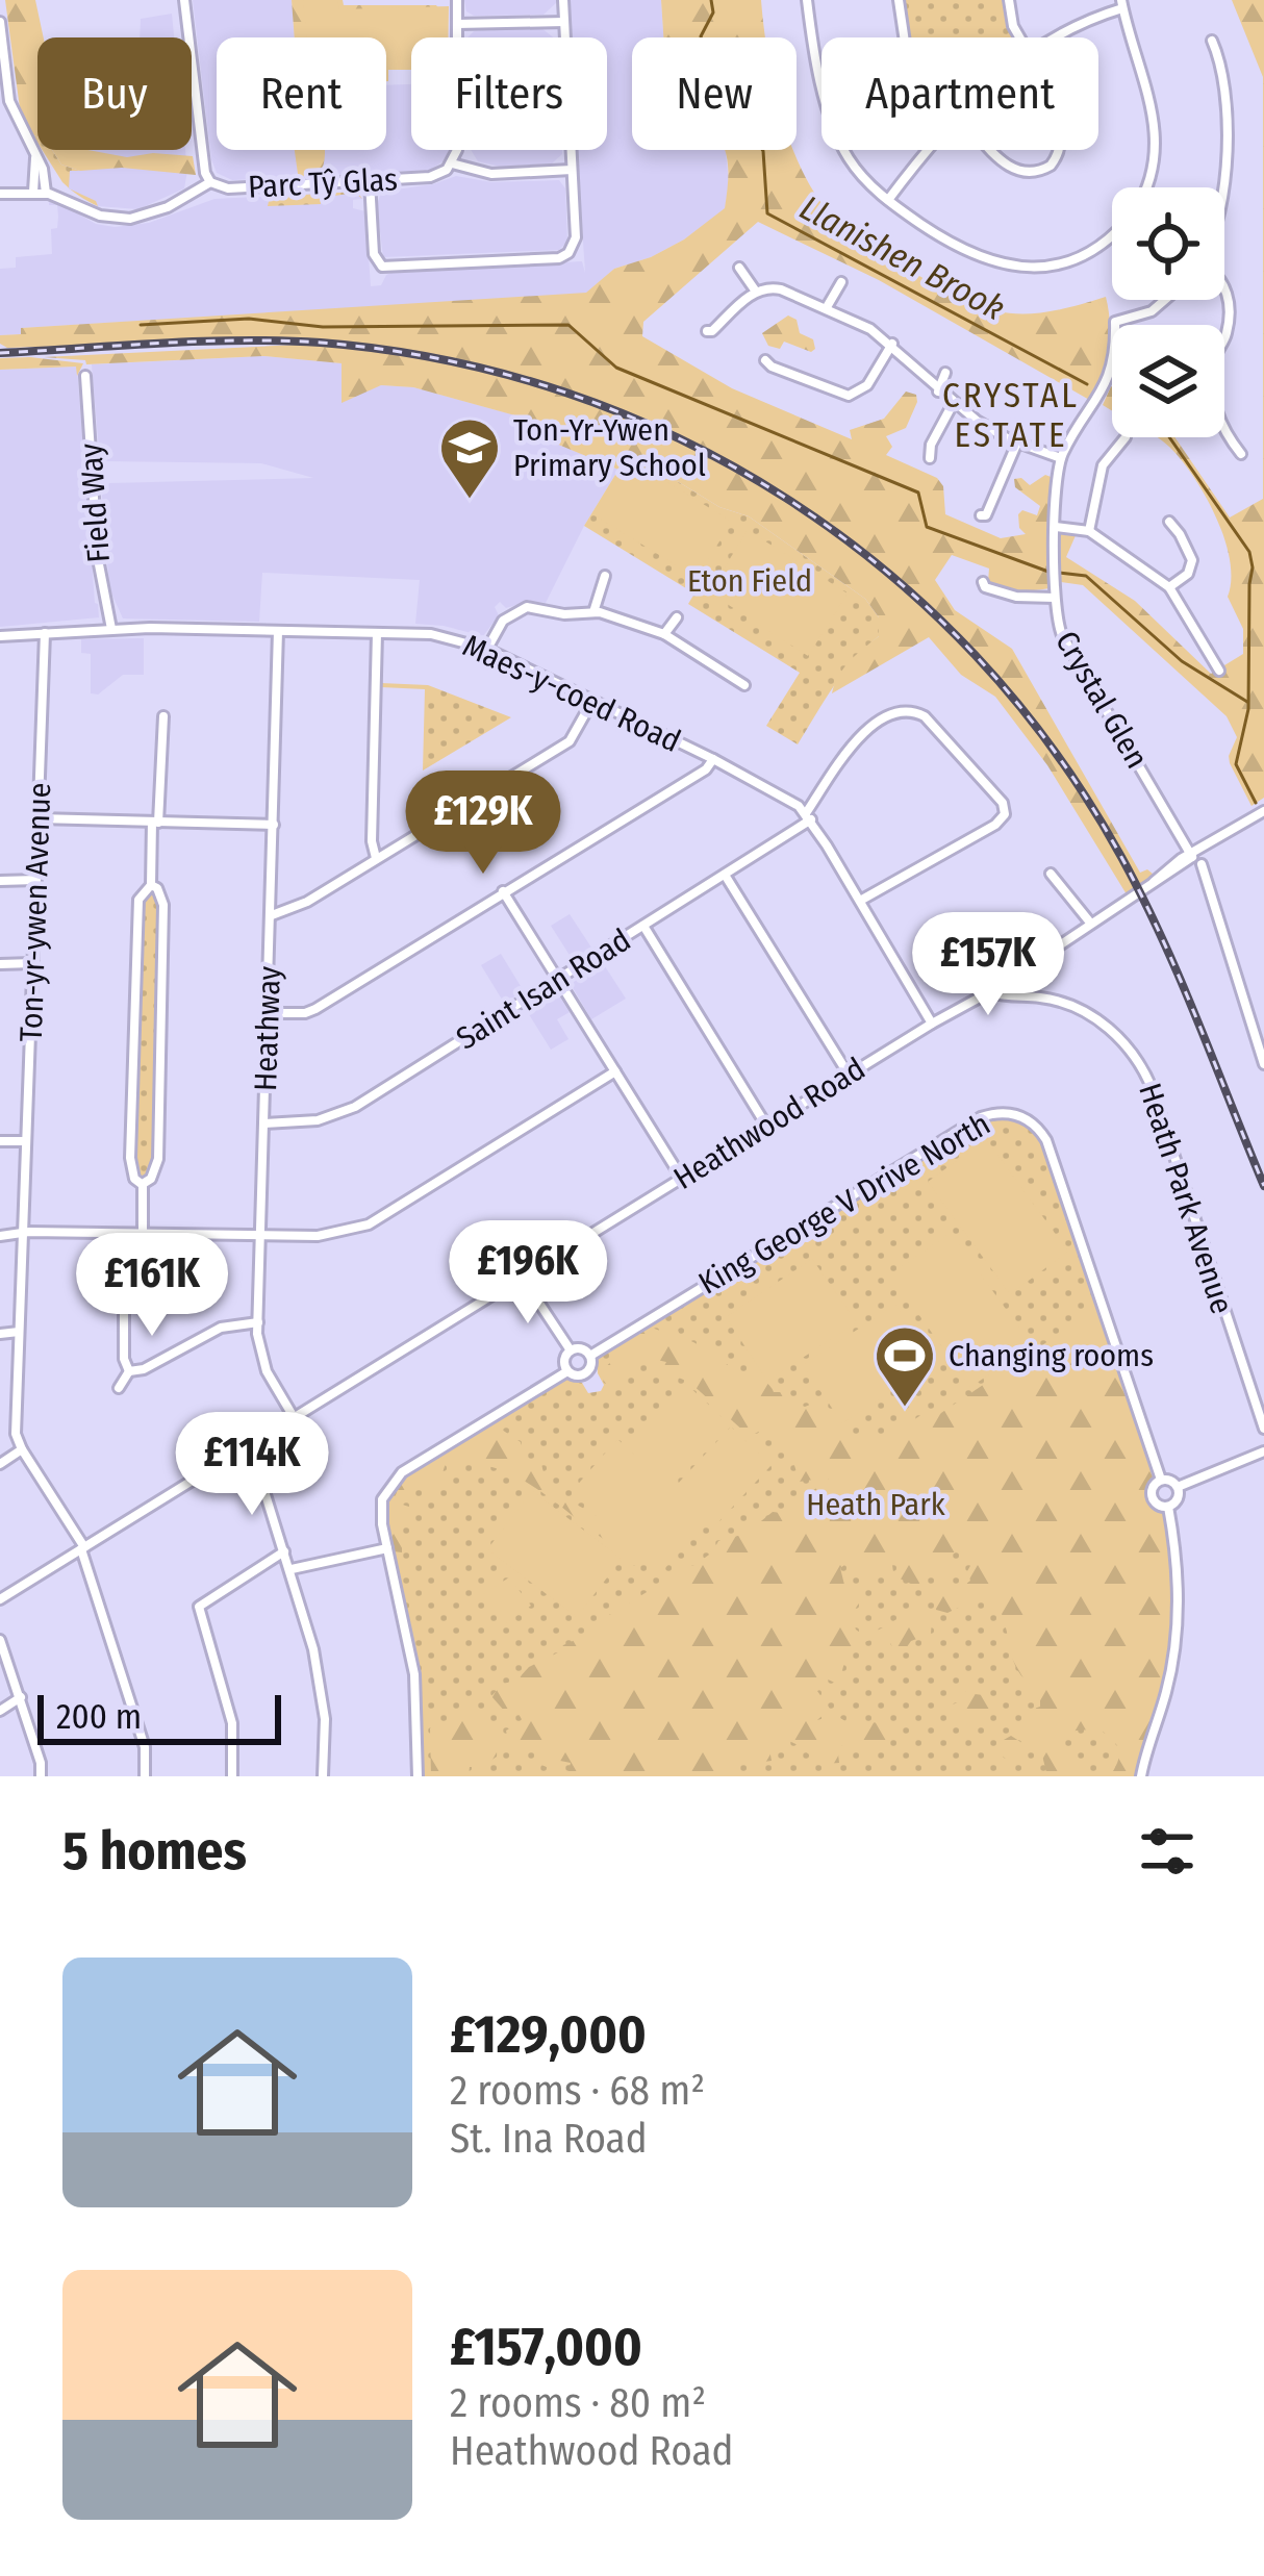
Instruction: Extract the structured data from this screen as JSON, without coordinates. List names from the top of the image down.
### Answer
{
  "streets": {
    "street": [
      "Parc Tŷ Glas",
      "Field Way",
      "Maes-y-coed Road",
      "Crystal Glen",
      "Ton-yr-ywen Avenue",
      "Saint Isan Road",
      "Heathway",
      "Heathwood Road",
      "Heath Park Avenue",
      "King George V Drive North"
    ]
  },
  "crossings": [
    ["Field Way", "Maes-y-coed Road"],
    ["Maes-y-coed Road", "Ton-yr-ywen Avenue"],
    ["Maes-y-coed Road", "Saint Isan Road"],
    ["Maes-y-coed Road", "Heathway"],
    ["Maes-y-coed Road", "Heathwood Road"],
    ["Crystal Glen", "Heathwood Road"],
    ["Ton-yr-ywen Avenue", "Heathwood Road"],
    ["Saint Isan Road", "Heathway"],
    ["Heathway", "Heathwood Road"],
    ["Heathwood Road", "Heath Park Avenue"]
  ],
  "districts": ["CRYSTAL ESTATE"],
  "water": ["Llanishen Brook"],
  "parks": ["Eton Field", "Heath Park"],
  "places": {
    "school or university": ["Ton-Yr-Ywen Primary School"],
    "sports": ["Changing rooms"]
  },
  "scale_bar": "200 m",
  "page": {
    "chip": [
      "Buy",
      "Rent",
      "Filters",
      "New",
      "Apartment"
    ],
    "price": [
      "£129K",
      "£157K",
      "£196K",
      "£161K",
      "£114K"
    ],
    "scale": "200 m",
    "heading": "5 homes",
    "list": [
      {
        "name": "£129,000",
        "note": "2 rooms · 68 m² · St. Ina Road"
      },
      {
        "name": "£157,000",
        "note": "2 rooms · 80 m² · Heathwood Road"
      }
    ]
  }
}
